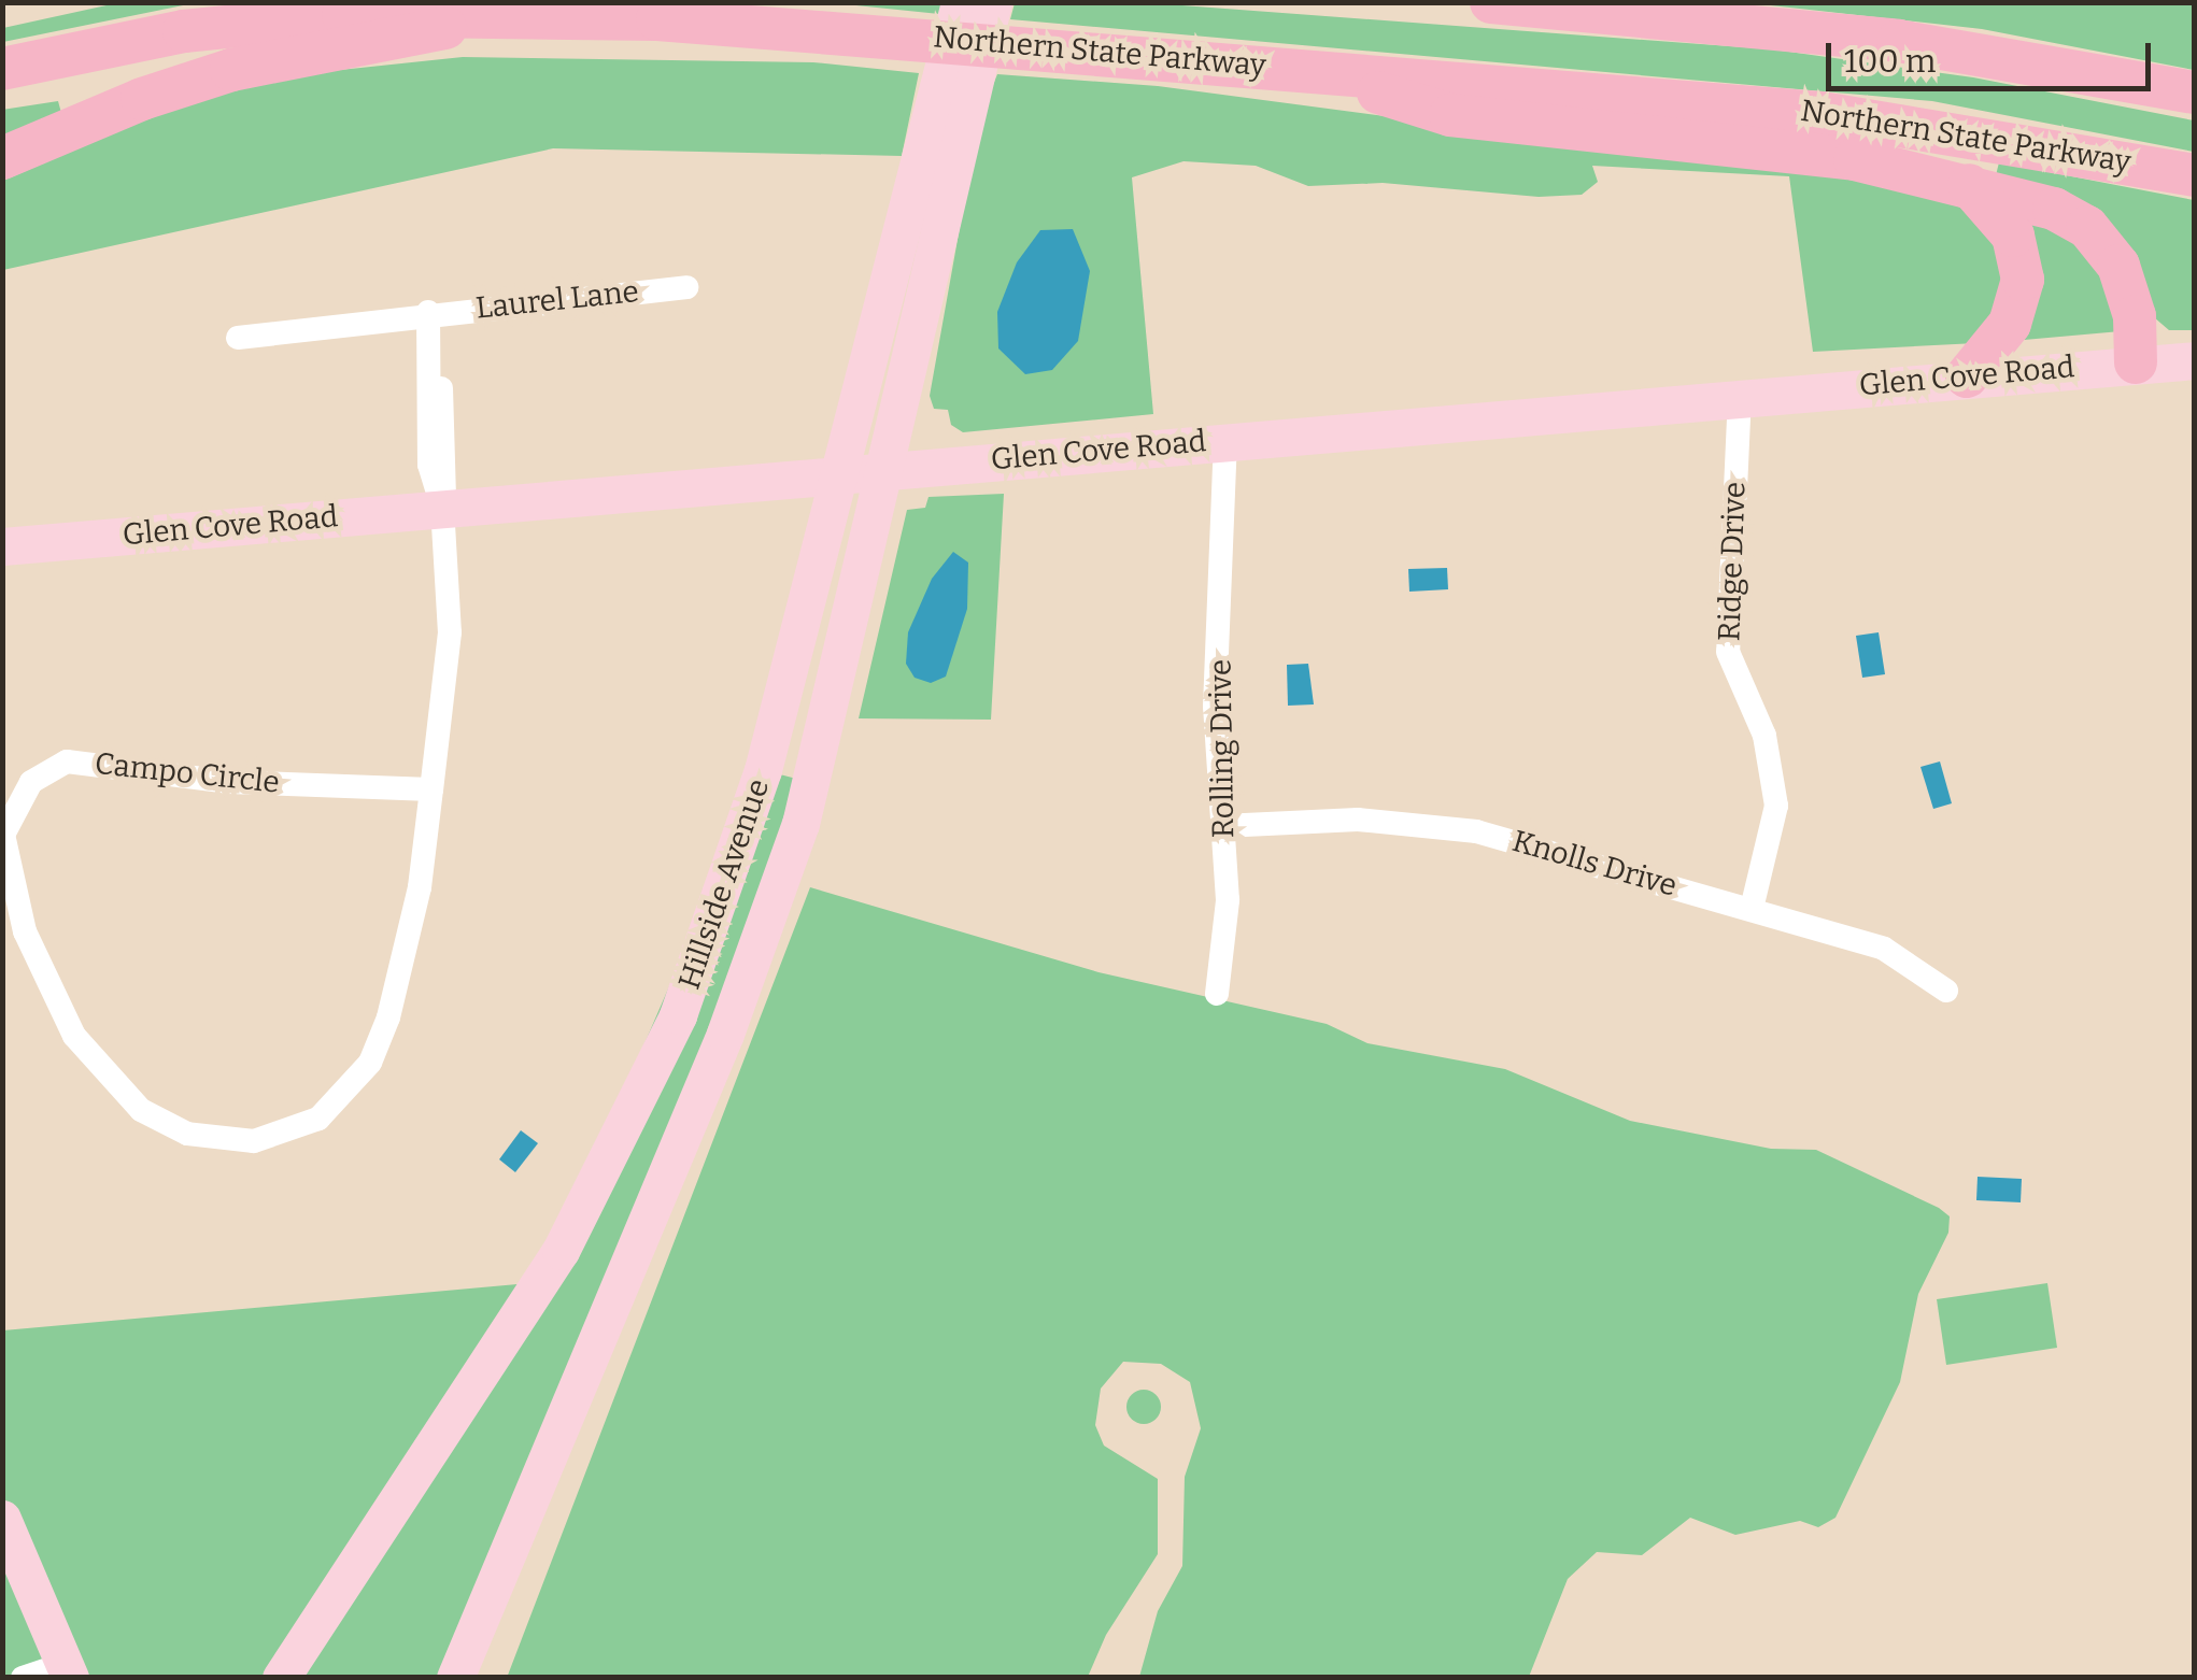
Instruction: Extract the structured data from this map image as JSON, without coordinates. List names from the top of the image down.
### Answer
{
  "streets": {
    "highway": ["Northern State Parkway"],
    "main road": ["Glen Cove Road", "Hillside Avenue"],
    "street": [
      "Laurel Lane",
      "Ridge Drive",
      "Rolling Drive",
      "Campo Circle",
      "Knolls Drive"
    ]
  },
  "crossings": [
    ["Laurel Lane", "Glen Cove Road"],
    ["Laurel Lane", "Campo Circle"],
    ["Glen Cove Road", "Ridge Drive"],
    ["Glen Cove Road", "Rolling Drive"],
    ["Glen Cove Road", "Campo Circle"],
    ["Glen Cove Road", "Hillside Avenue"],
    ["Ridge Drive", "Knolls Drive"],
    ["Rolling Drive", "Knolls Drive"]
  ],
  "scale_bar": "100 m"
}
